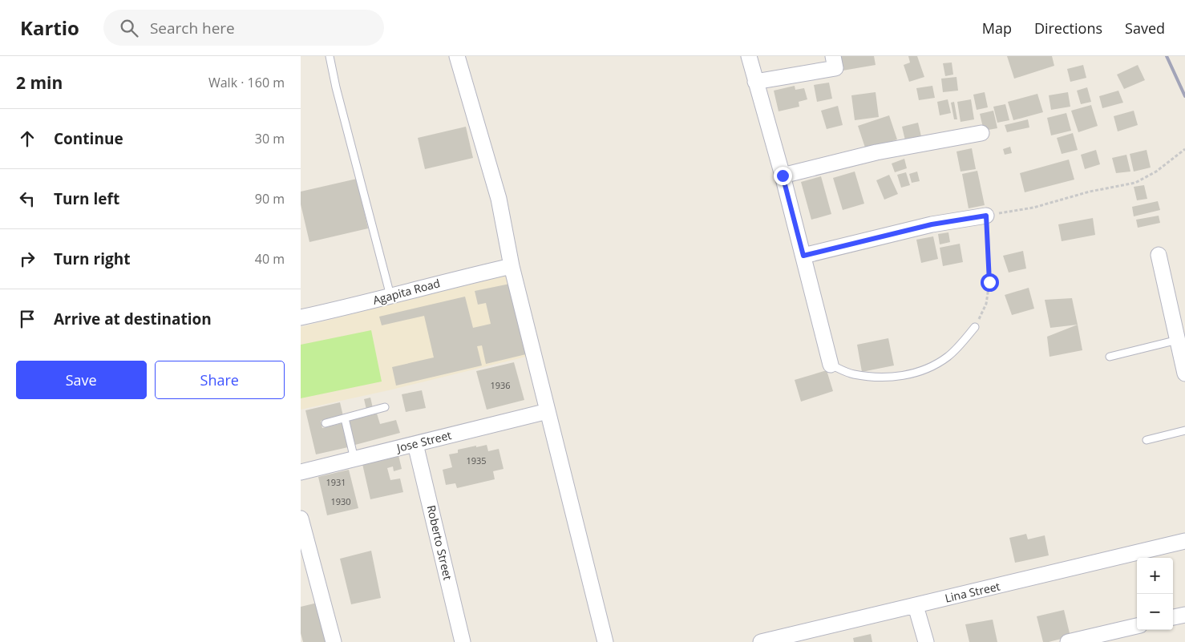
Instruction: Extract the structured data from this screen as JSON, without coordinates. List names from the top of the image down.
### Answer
{
  "streets": {
    "street": [
      "Agapita Road",
      "Jose Street",
      "Roberto Street",
      "Lina Street"
    ]
  },
  "crossings": [
    ["Jose Street", "Roberto Street"]
  ],
  "house_numbers": [
    "1936",
    "1935",
    "1931",
    "1930"
  ],
  "page": {
    "header": "Kartio",
    "search": "Search here",
    "nav": ["Map", "Directions", "Saved"],
    "heading": ["2 min", "Walk · 160 m"],
    "list": [
      ["Continue", "30 m"],
      ["Turn left", "90 m"],
      ["Turn right", "40 m"],
      "Arrive at destination"
    ],
    "buttons": ["Save", "Share"],
    "map_buttons": ["+", "−"]
  }
}
